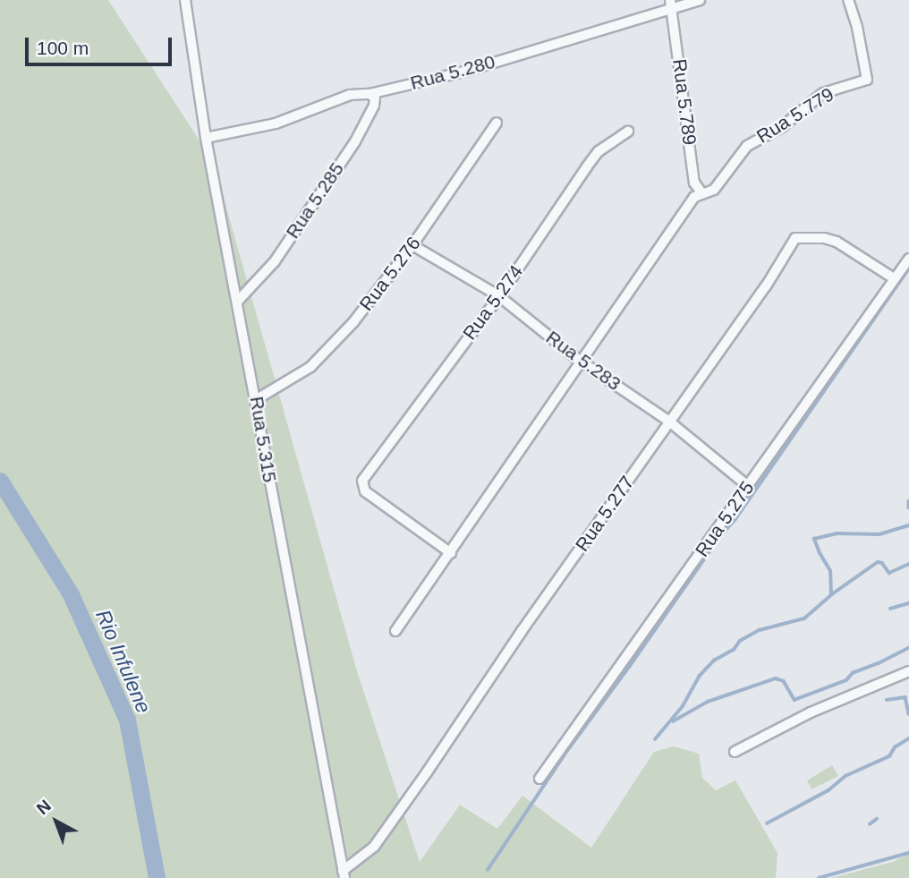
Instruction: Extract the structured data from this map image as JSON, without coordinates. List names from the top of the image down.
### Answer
{
  "streets": {
    "street": [
      "Rua 5.280",
      "Rua 5.789",
      "Rua 5.779",
      "Rua 5.285",
      "Rua 5.276",
      "Rua 5.274",
      "Rua 5.283",
      "Rua 5.315",
      "Rua 5.277",
      "Rua 5.275"
    ]
  },
  "crossings": [
    ["Rua 5.280", "Rua 5.789"],
    ["Rua 5.280", "Rua 5.285"],
    ["Rua 5.280", "Rua 5.315"],
    ["Rua 5.789", "Rua 5.779"],
    ["Rua 5.285", "Rua 5.315"],
    ["Rua 5.276", "Rua 5.283"],
    ["Rua 5.276", "Rua 5.315"],
    ["Rua 5.274", "Rua 5.283"],
    ["Rua 5.283", "Rua 5.277"],
    ["Rua 5.283", "Rua 5.275"],
    ["Rua 5.315", "Rua 5.277"],
    ["Rua 5.277", "Rua 5.275"]
  ],
  "water": ["Rio Infulene"],
  "scale_bar": "100 m",
  "north": "top left"
}
